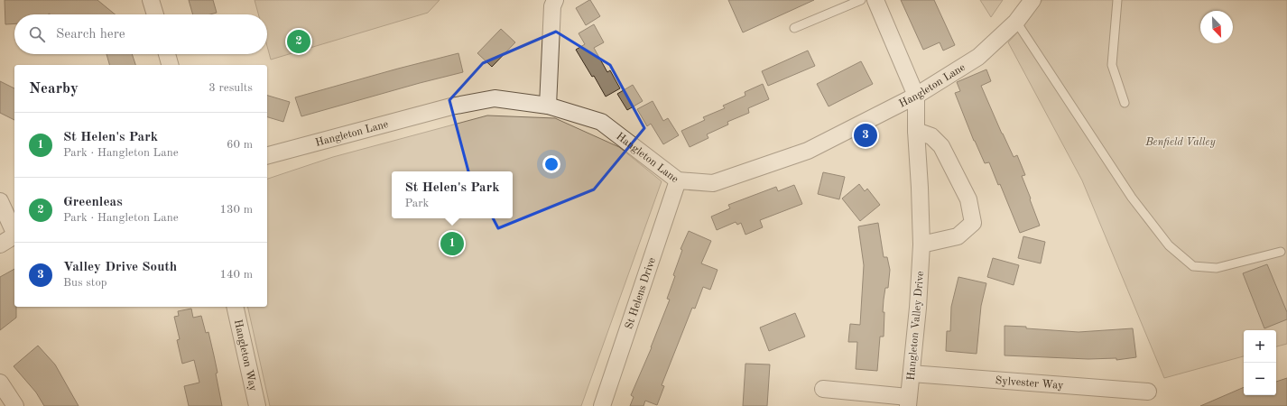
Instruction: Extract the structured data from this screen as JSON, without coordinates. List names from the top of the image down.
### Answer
{
  "streets": {
    "street": [
      "Hangleton Lane",
      "St Helens Drive",
      "Hangleton Valley Drive",
      "Hangleton Way",
      "Sylvester Way"
    ]
  },
  "crossings": [
    ["Hangleton Lane", "St Helens Drive"],
    ["Hangleton Lane", "Hangleton Valley Drive"],
    ["Hangleton Valley Drive", "Sylvester Way"]
  ],
  "parks": ["Benfield Valley"],
  "north": "bottom right",
  "page": {
    "search": "Search here",
    "pins": ["2", "3", "1"],
    "heading": ["Nearby", "3 results"],
    "list": [
      {
        "mark": "1",
        "name": "St Helen's Park",
        "note": "Park · Hangleton Lane",
        "value": "60 m"
      },
      {
        "mark": "2",
        "name": "Greenleas",
        "note": "Park · Hangleton Lane",
        "value": "130 m"
      },
      {
        "mark": "3",
        "name": "Valley Drive South",
        "note": "Bus stop",
        "value": "140 m"
      }
    ],
    "popup": ["St Helen's Park", "Park"],
    "map_buttons": ["+", "−"]
  }
}
